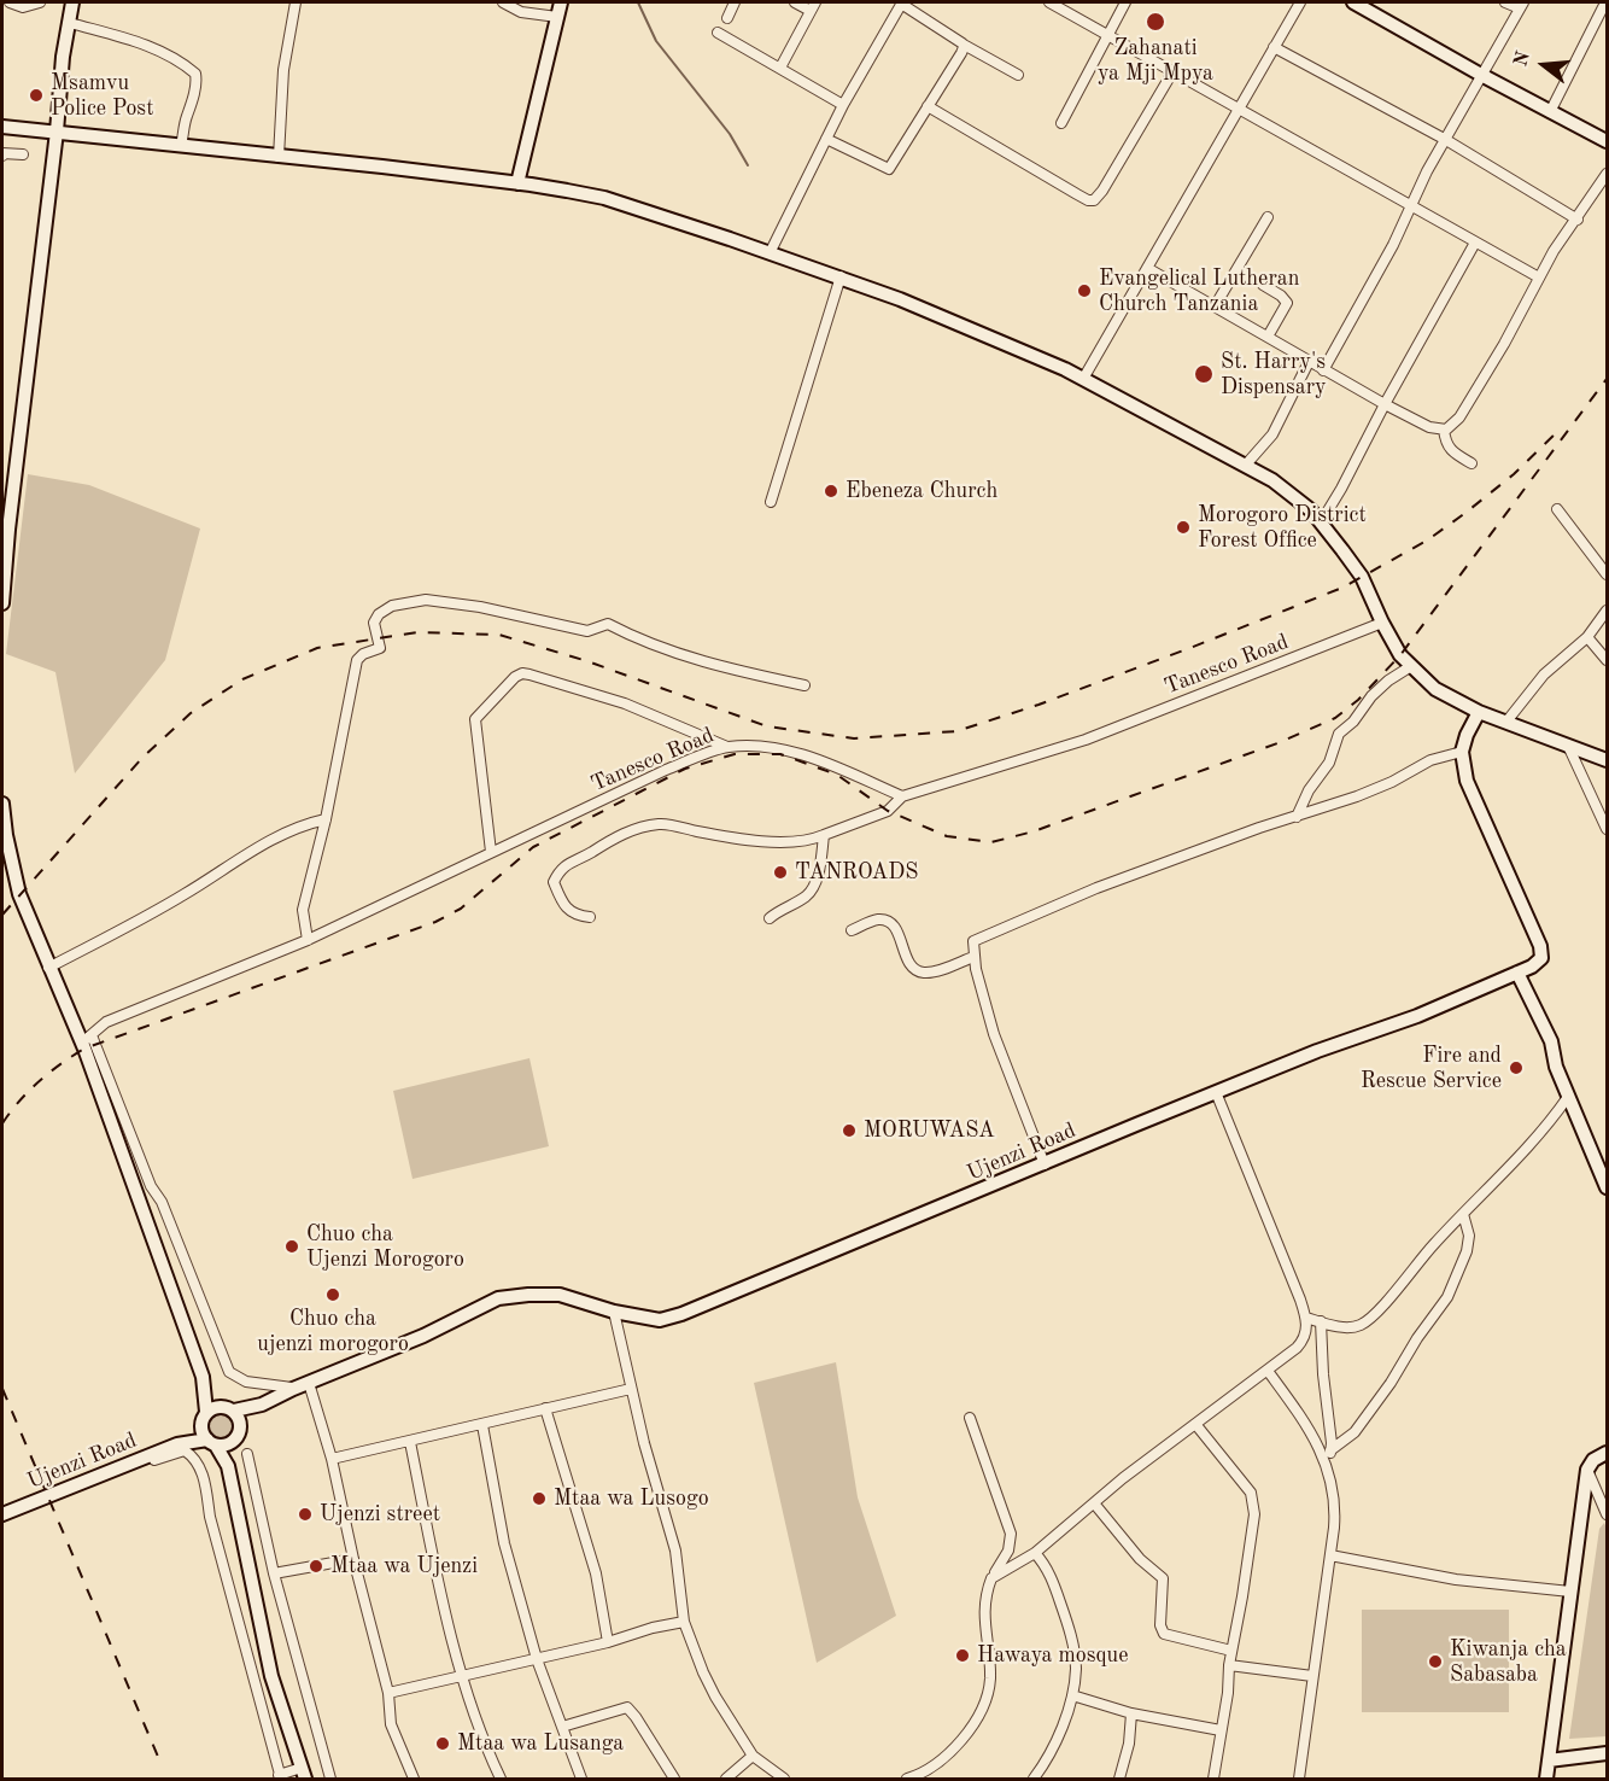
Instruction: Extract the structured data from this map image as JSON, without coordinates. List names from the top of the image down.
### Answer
{
  "streets": {
    "street": ["Tanesco Road", "Ujenzi Road"]
  },
  "places": [
    "Zahanati ya Mji Mpya",
    "Msamvu Police Post",
    "Evangelical Lutheran Church Tanzania",
    "St. Harry's Dispensary",
    "Ebeneza Church",
    "Morogoro District Forest Office",
    "TANROADS",
    "Fire and Rescue Service",
    "MORUWASA",
    "Chuo cha Ujenzi Morogoro",
    "Chuo cha ujenzi morogoro",
    "Mtaa wa Lusogo",
    "Ujenzi street",
    "Mtaa wa Ujenzi",
    "Hawaya mosque",
    "Kiwanja cha Sabasaba",
    "Mtaa wa Lusanga"
  ],
  "north": "left"
}
